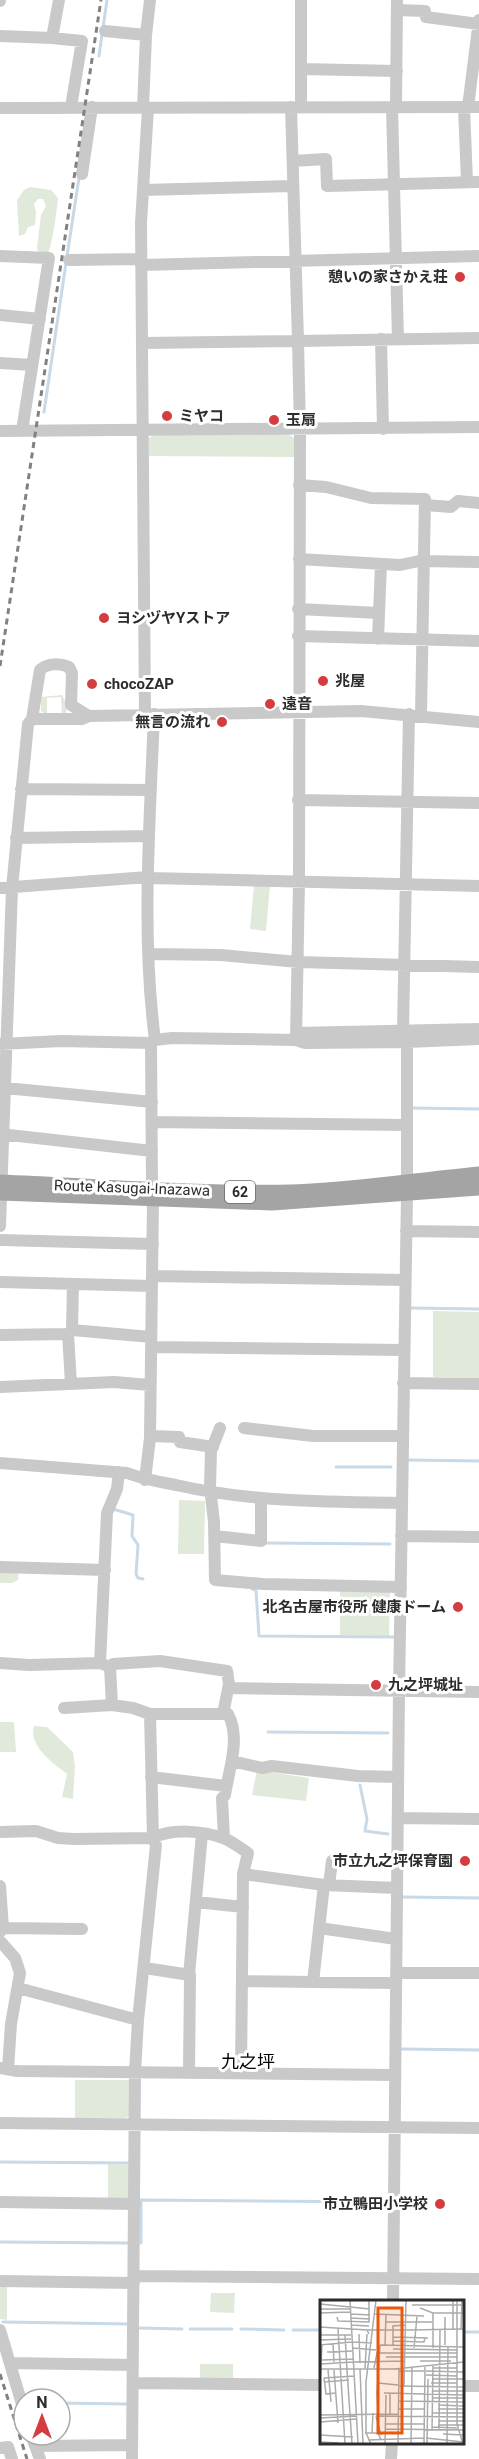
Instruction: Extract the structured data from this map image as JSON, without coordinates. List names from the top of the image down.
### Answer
{
  "streets": {
    "main road": ["Route Kasugai-Inazawa", "62"]
  },
  "districts": ["九之坪"],
  "places": [
    "憩いの家さかえ荘",
    "ミヤコ",
    "玉扇",
    "ヨシヅヤYストア",
    "兆屋",
    "chocoZAP",
    "遠音",
    "無言の流れ",
    "北名古屋市役所 健康ドーム",
    "九之坪城址",
    "市立九之坪保育園",
    "市立鴨田小学校"
  ],
  "north": "top"
}
